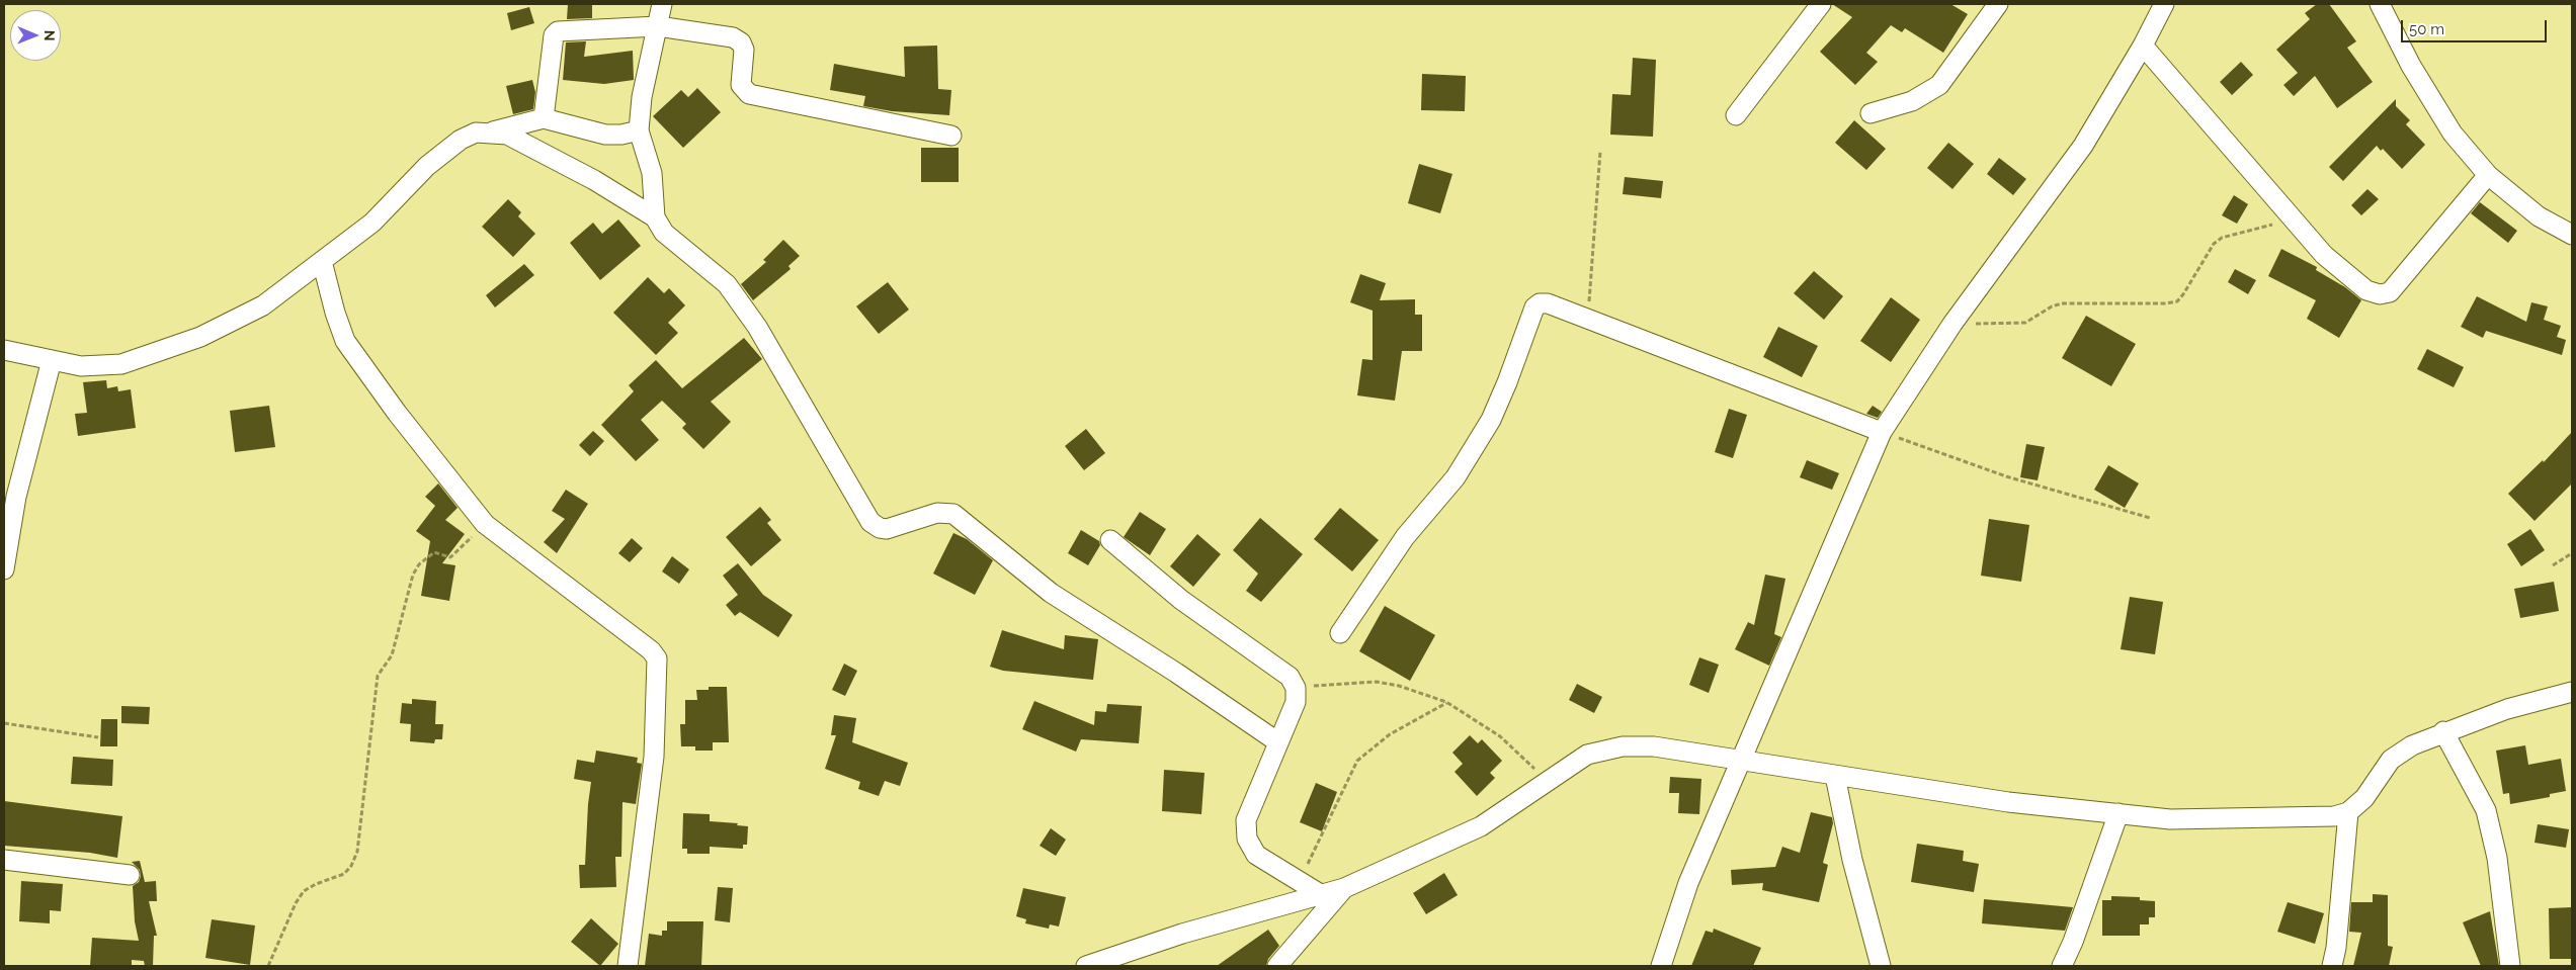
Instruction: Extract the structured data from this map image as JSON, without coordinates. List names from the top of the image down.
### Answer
{
  "scale_bar": "50 m",
  "north": "right"
}
